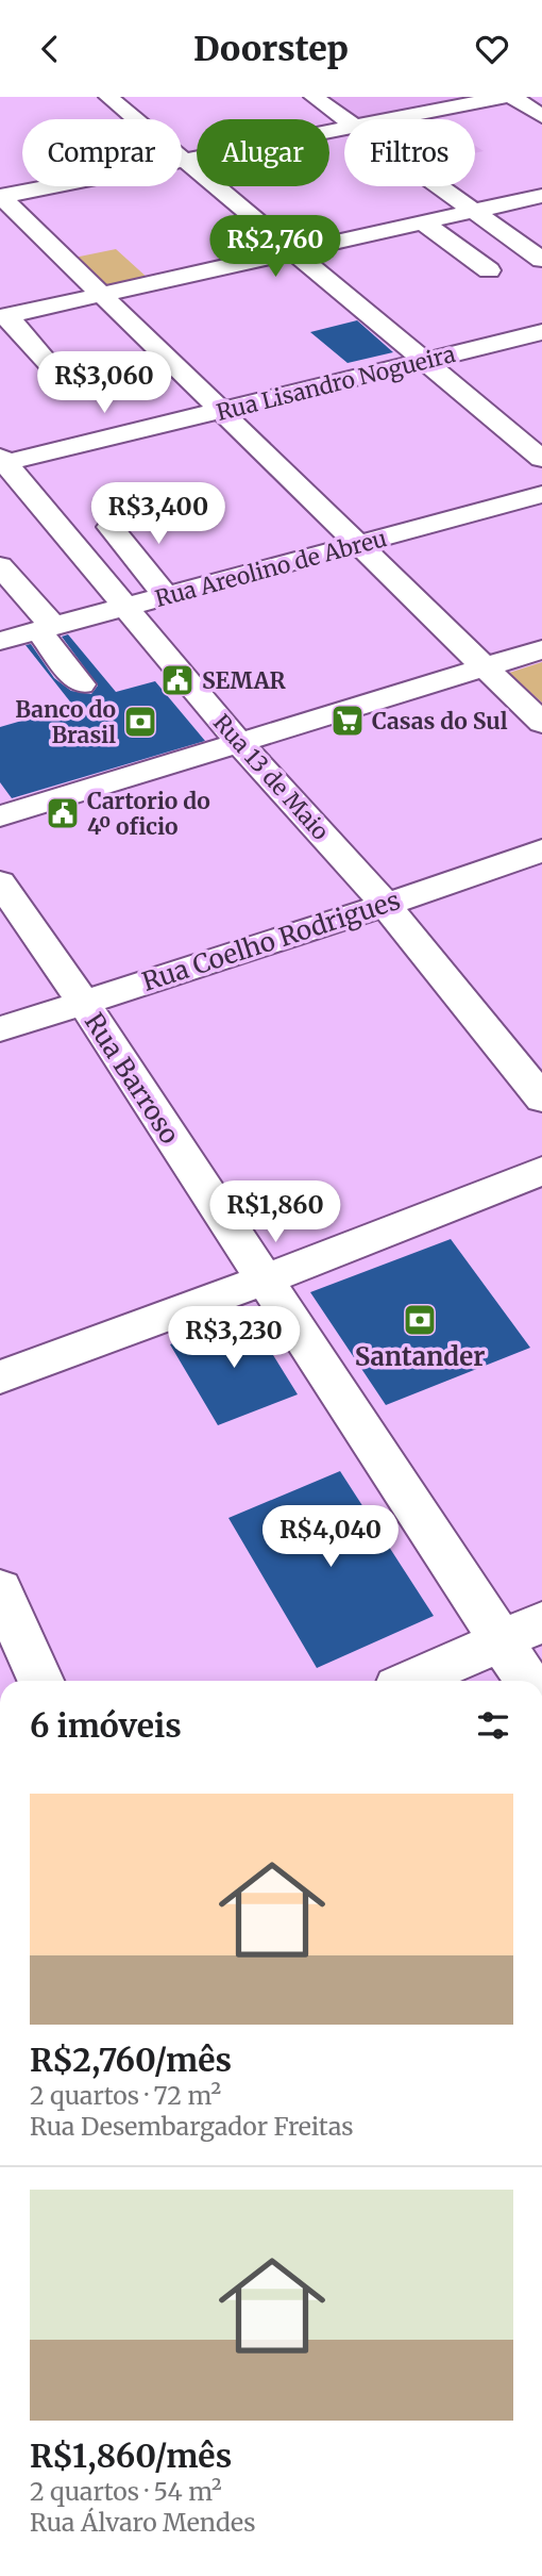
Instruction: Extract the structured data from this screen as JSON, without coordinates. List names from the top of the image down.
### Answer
{
  "streets": {
    "street": [
      "Rua Lisandro Nogueira",
      "Rua Areolino de Abreu",
      "Rua 13 de Maio",
      "Rua Coelho Rodrigues",
      "Rua Barroso"
    ]
  },
  "crossings": [
    ["Rua Lisandro Nogueira", "Rua 13 de Maio"],
    ["Rua Areolino de Abreu", "Rua 13 de Maio"],
    ["Rua 13 de Maio", "Rua Coelho Rodrigues"],
    ["Rua Coelho Rodrigues", "Rua Barroso"]
  ],
  "places": {
    "public building": ["SEMAR", "Cartorio do 4º oficio"],
    "supermarket": ["Casas do Sul"],
    "bank": ["Banco do Brasil", "Santander"]
  },
  "page": {
    "header": "Doorstep",
    "chip": ["Comprar", "Alugar", "Filtros"],
    "price": [
      "R$2,760",
      "R$3,060",
      "R$3,400",
      "R$1,860",
      "R$3,230",
      "R$4,040"
    ],
    "heading": "6 imóveis",
    "list": [
      {
        "name": "R$2,760/mês",
        "note": "2 quartos · 72 m² · Rua Desembargador Freitas"
      },
      {
        "name": "R$1,860/mês",
        "note": "2 quartos · 54 m² · Rua Álvaro Mendes"
      }
    ]
  }
}
